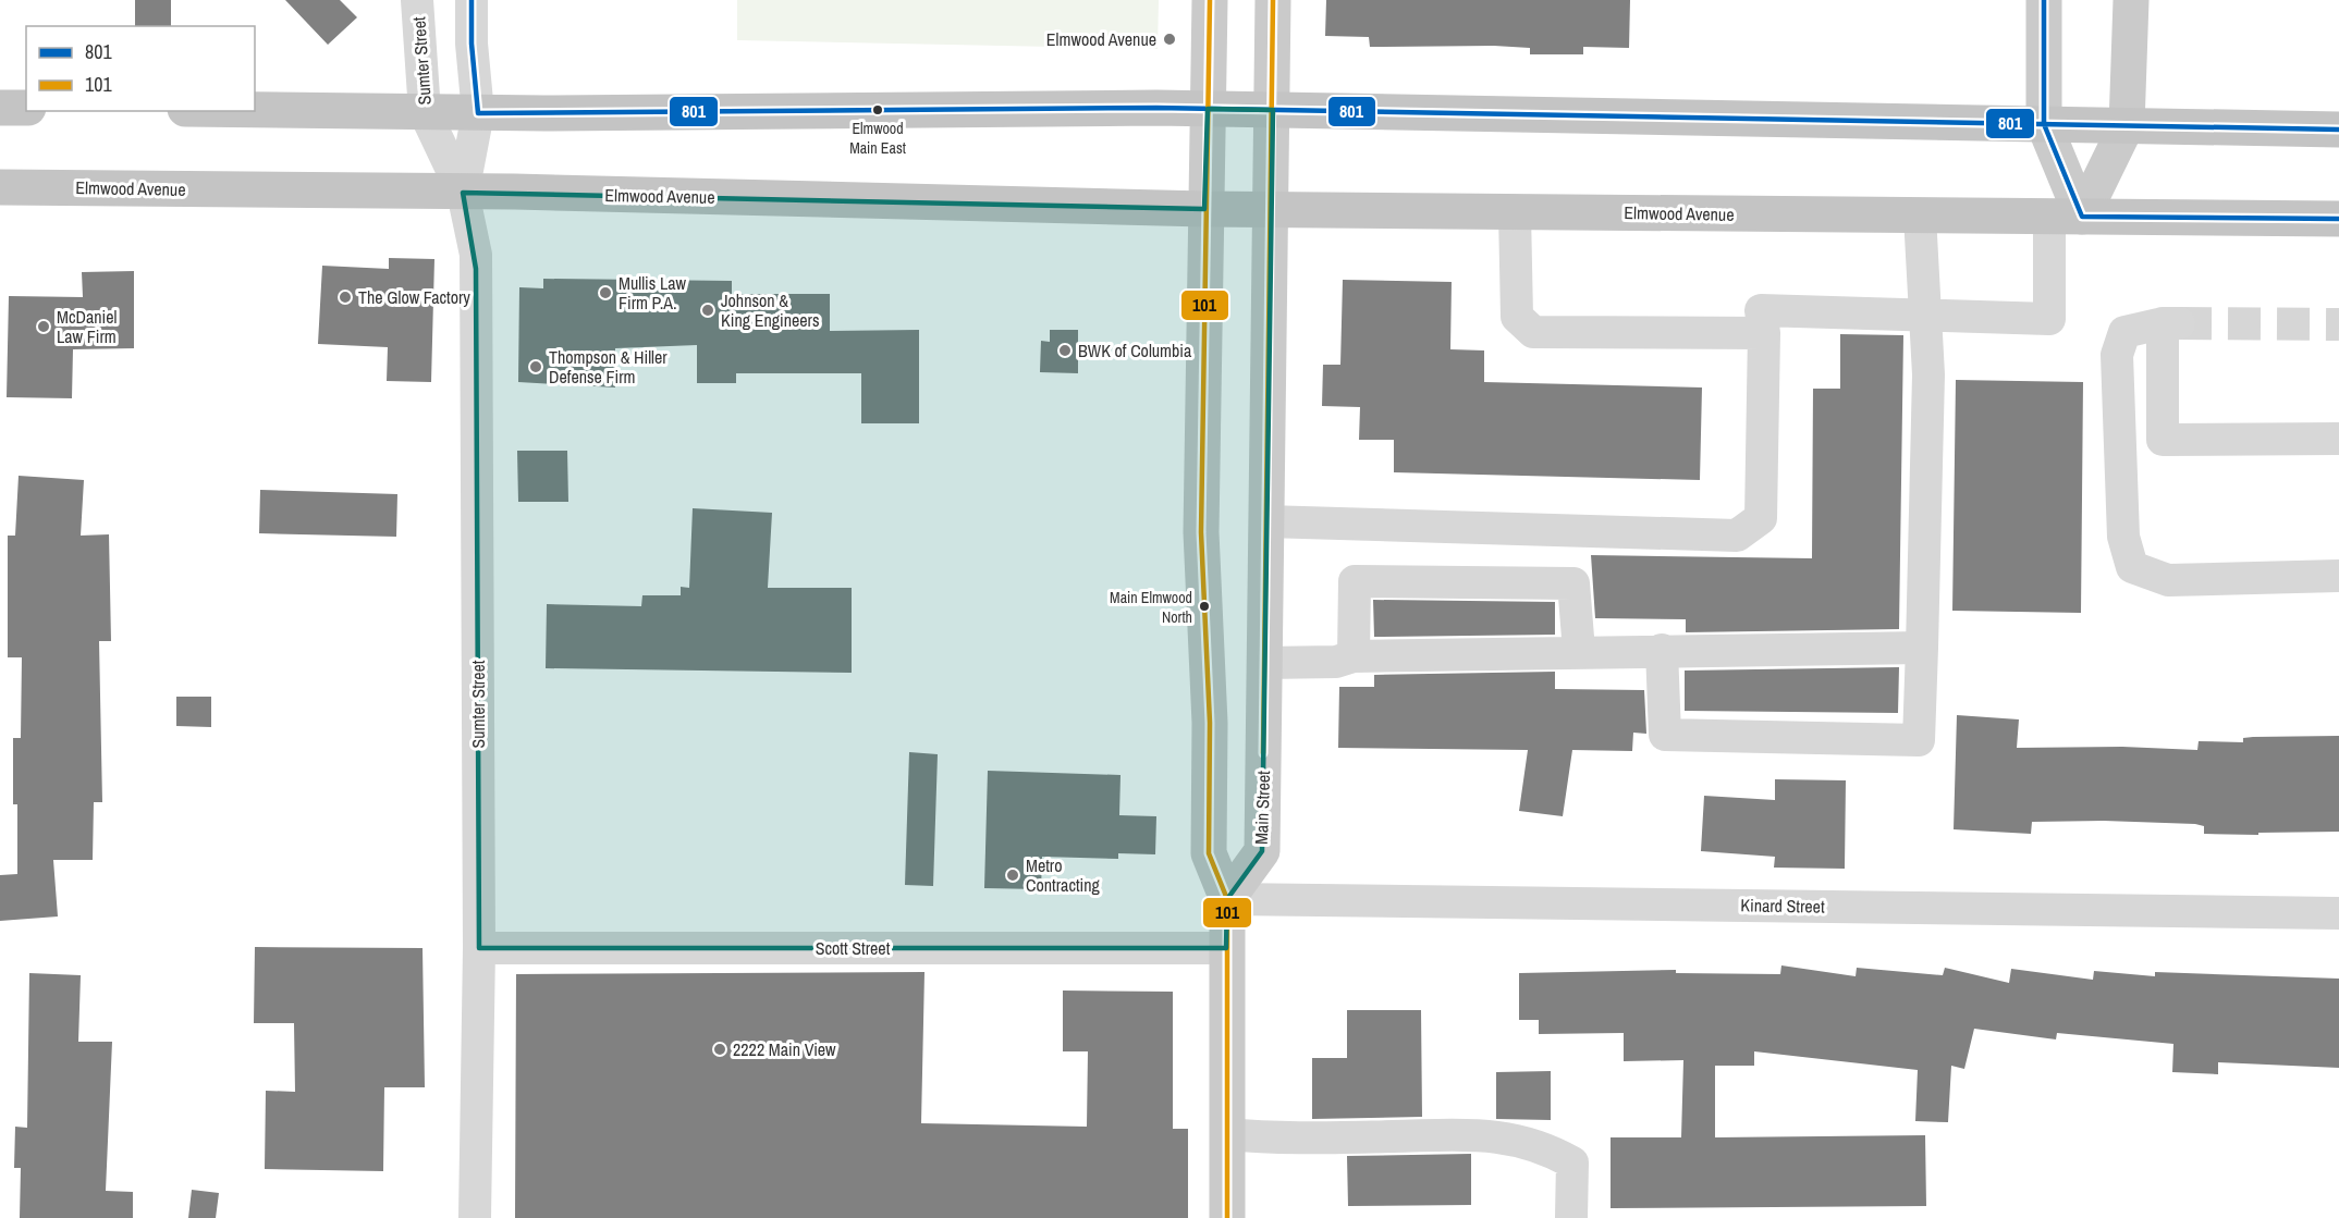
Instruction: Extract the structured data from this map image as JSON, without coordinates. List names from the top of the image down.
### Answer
{
  "streets": {
    "highway": ["Elmwood Avenue"],
    "main road": ["Main Street"],
    "street": ["Sumter Street", "Kinard Street", "Scott Street"]
  },
  "crossings": [
    ["Sumter Street", "Elmwood Avenue"],
    ["Sumter Street", "Scott Street"],
    ["Elmwood Avenue", "Main Street"],
    ["Main Street", "Kinard Street"]
  ],
  "places": [
    "Elmwood Avenue",
    "Elmwood Main East",
    "Mullis Law Firm P.A.",
    "The Glow Factory",
    "Johnson & King Engineers",
    "McDaniel Law Firm",
    "BWK of Columbia",
    "Thompson & Hiller Defense Firm",
    "Main Elmwood North",
    "Metro Contracting",
    "2222 Main View"
  ],
  "lines": ["transit line 801", "transit line 101"],
  "legend": ["801", "101"]
}
